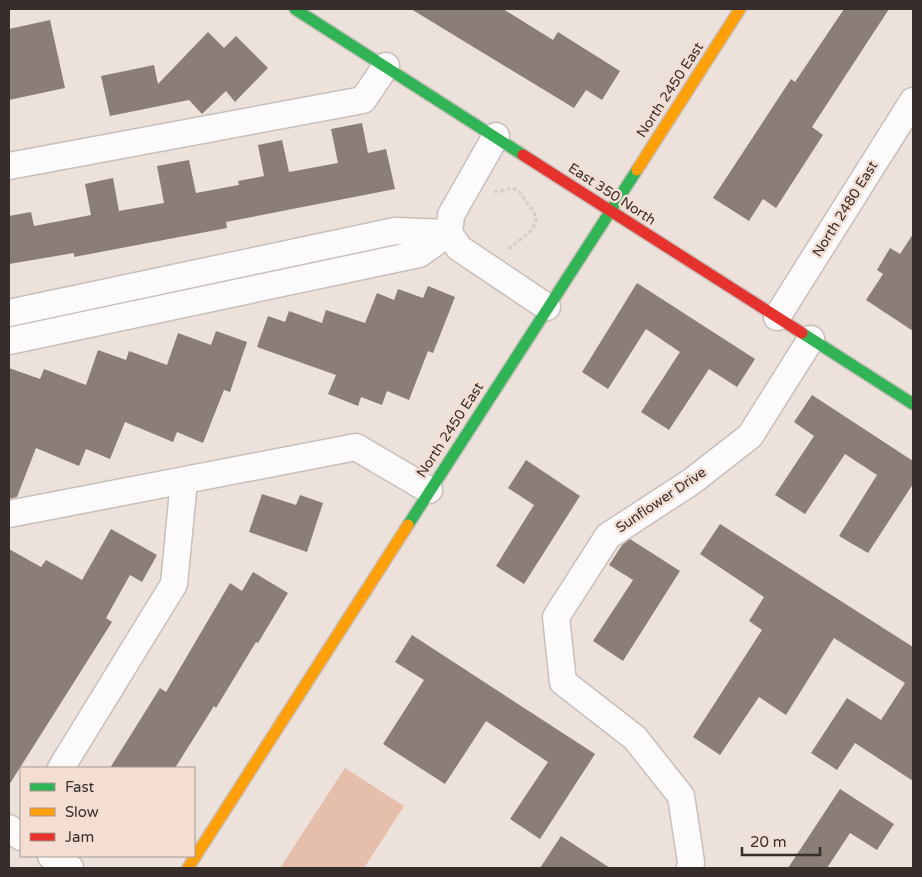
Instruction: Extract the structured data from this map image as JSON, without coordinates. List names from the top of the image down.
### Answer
{
  "streets": {
    "street": [
      "North 2450 East",
      "East 350 North",
      "North 2480 East",
      "Sunflower Drive"
    ]
  },
  "crossings": [
    ["North 2450 East", "East 350 North"],
    ["East 350 North", "North 2480 East"],
    ["East 350 North", "Sunflower Drive"]
  ],
  "legend": ["Fast", "Slow", "Jam"],
  "scale_bar": "20 m"
}
